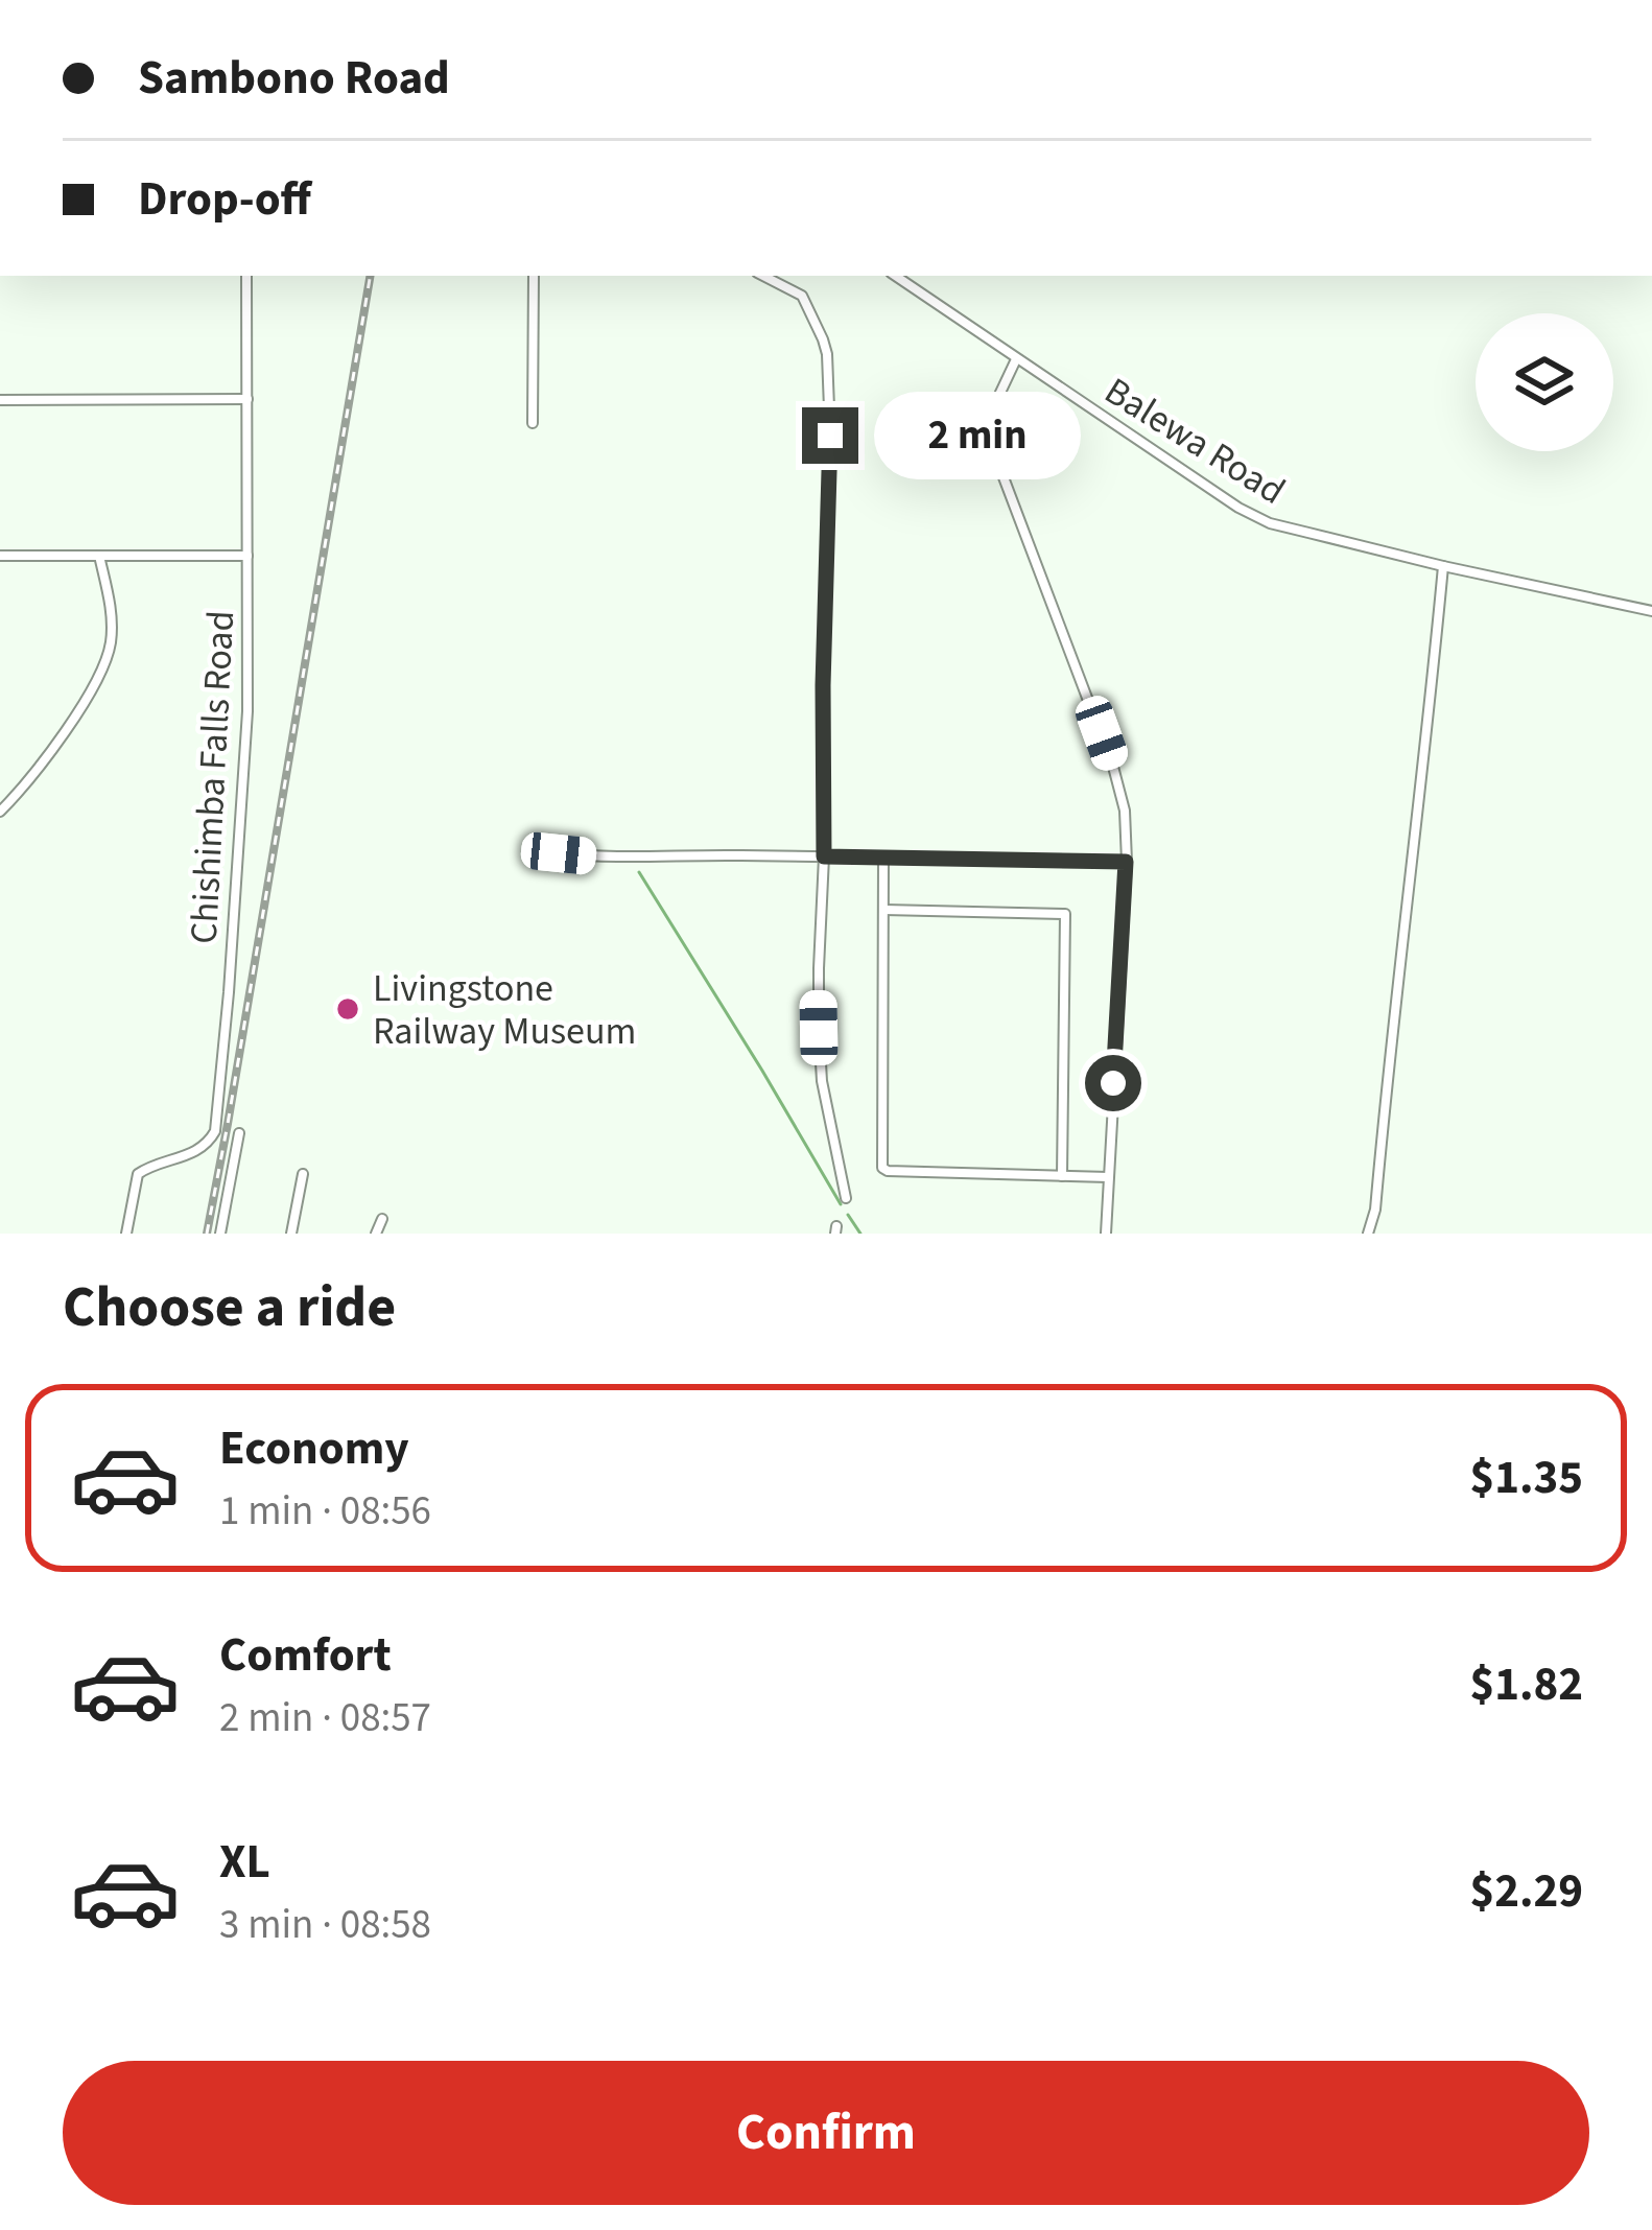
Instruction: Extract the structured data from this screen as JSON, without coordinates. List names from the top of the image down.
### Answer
{
  "streets": {
    "street": ["Balewa Road", "Chishimba Falls Road"]
  },
  "places": ["Livingstone Railway Museum"],
  "page": {
    "banner": ["Sambono Road", "Drop-off"],
    "bubble": "2 min",
    "heading": "Choose a ride",
    "list": [
      {
        "name": "Economy",
        "note": "1 min · 08:56",
        "value": "$1.35"
      },
      {
        "name": "Comfort",
        "note": "2 min · 08:57",
        "value": "$1.82"
      },
      {
        "name": "XL",
        "note": "3 min · 08:58",
        "value": "$2.29"
      }
    ],
    "buttons": "Confirm"
  }
}
